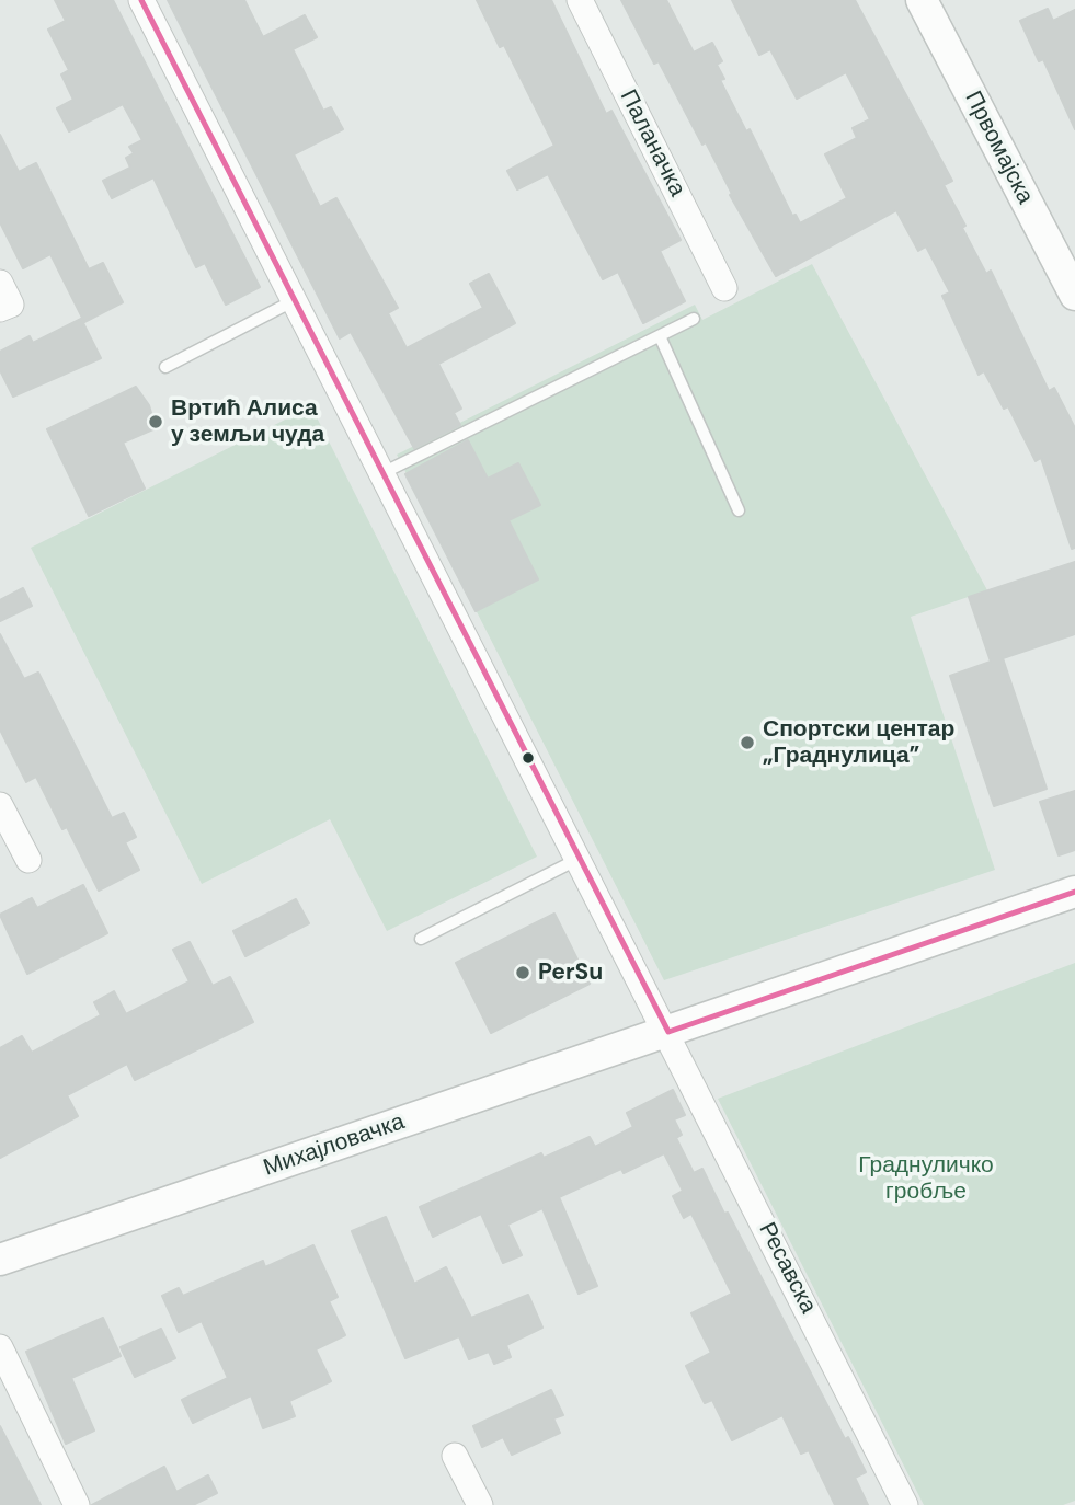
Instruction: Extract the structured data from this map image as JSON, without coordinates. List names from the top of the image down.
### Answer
{
  "streets": {
    "street": [
      "Паланачка",
      "Првомајска",
      "Михајловачка",
      "Ресавска"
    ]
  },
  "crossings": [
    ["Михајловачка", "Ресавска"]
  ],
  "parks": ["Граднуличко гробље"],
  "places": ["Вртић Алиса у земљи чуда", "Спортски центар „Граднулица”", "PerSu"]
}
